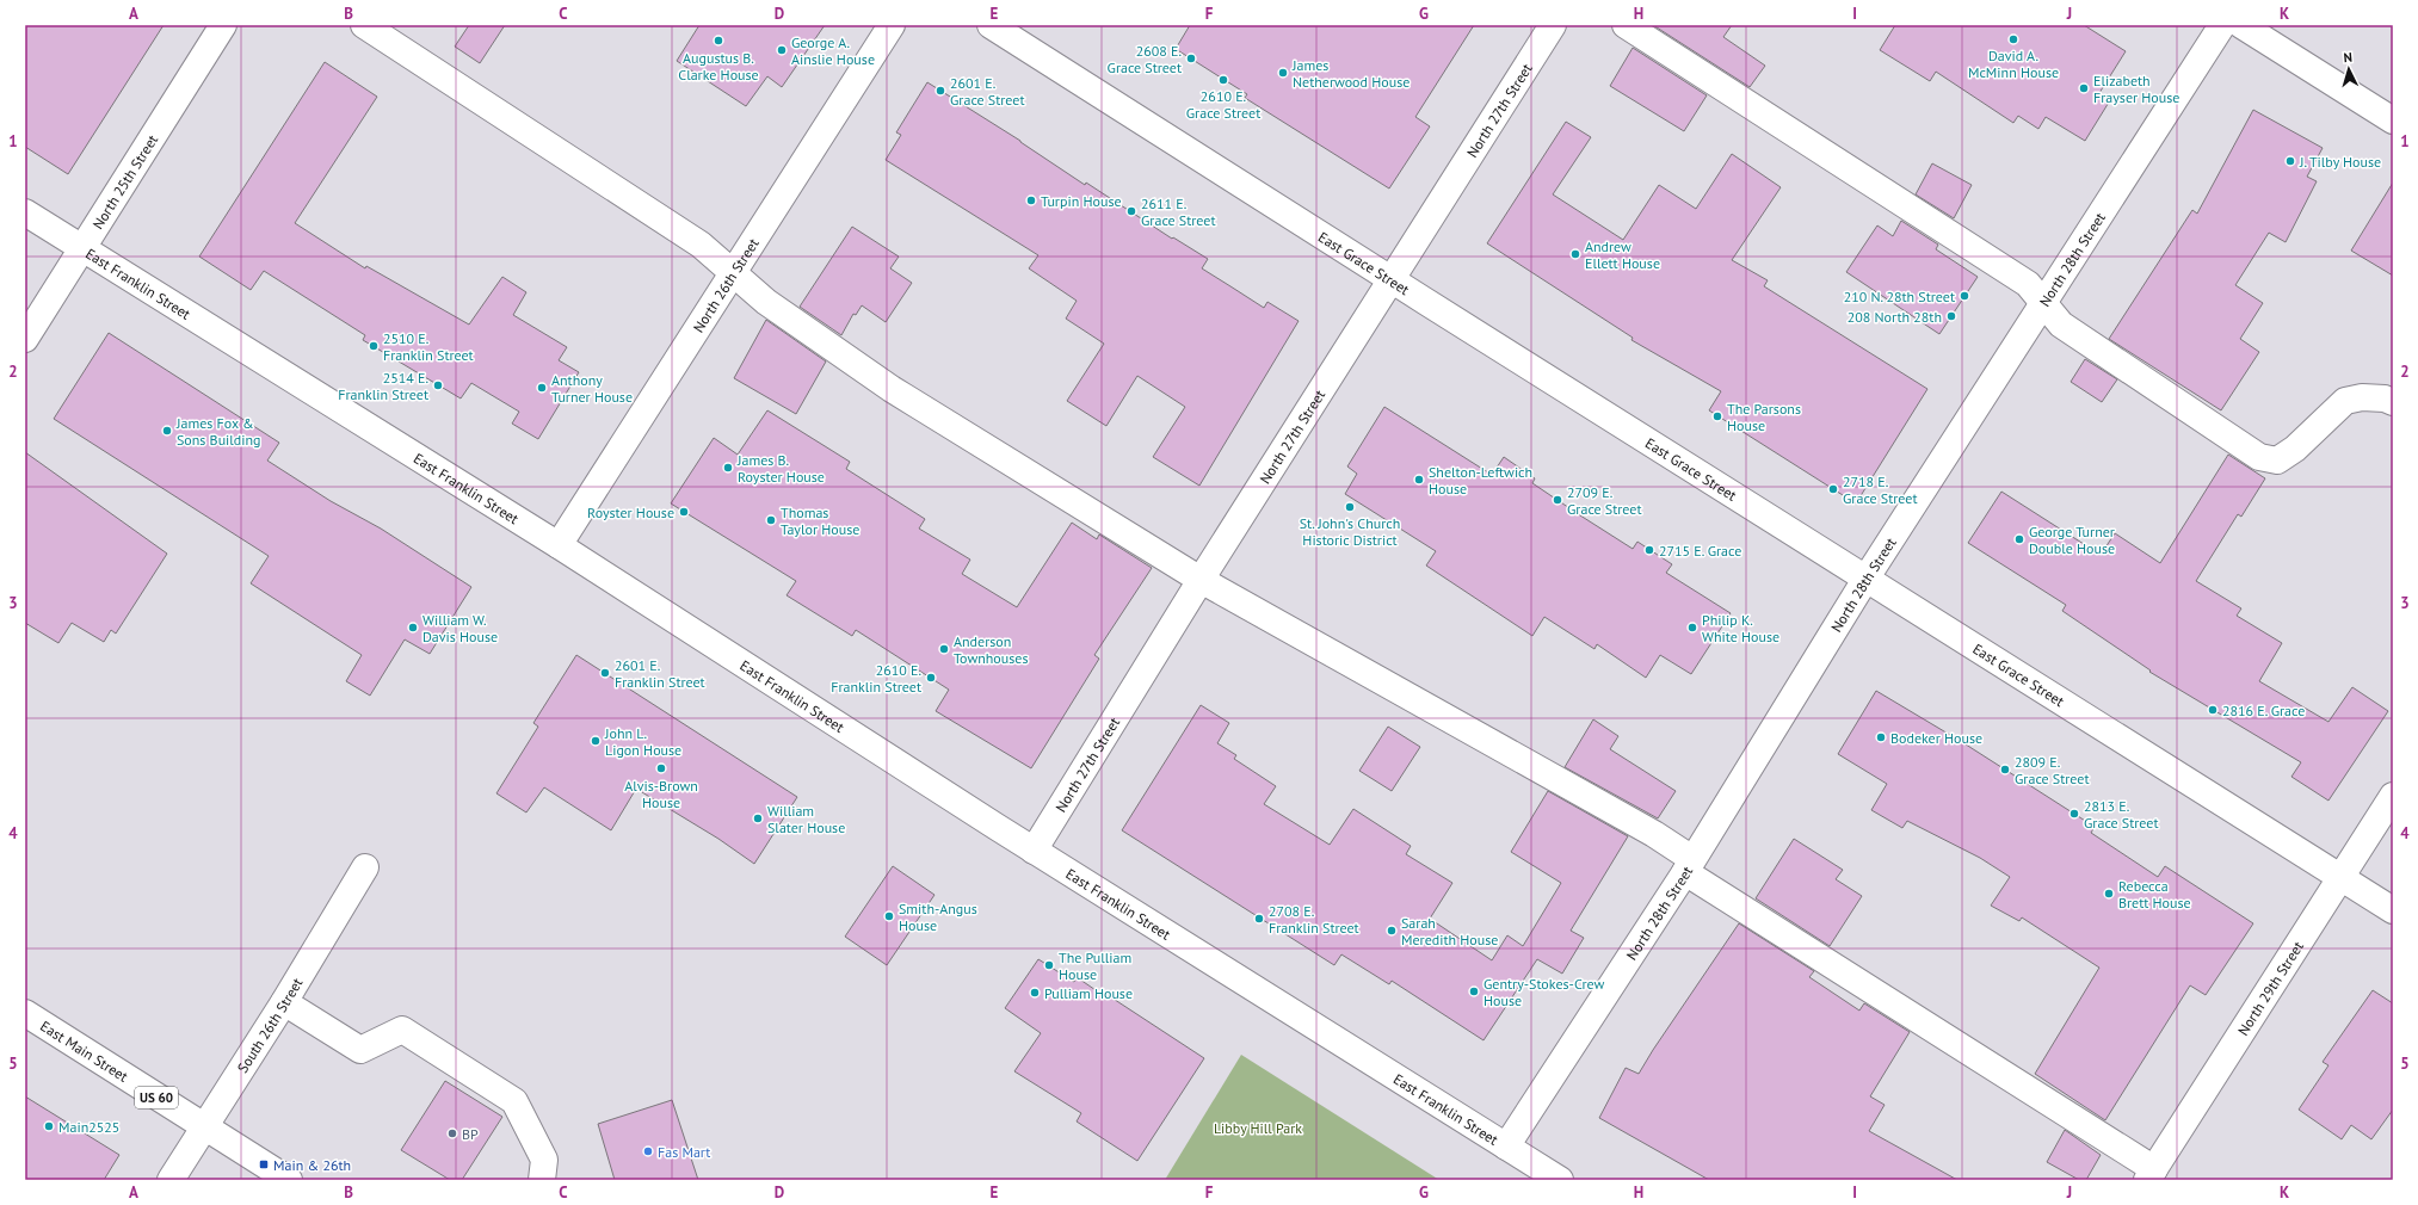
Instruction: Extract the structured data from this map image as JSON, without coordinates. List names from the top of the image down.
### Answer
{
  "streets": {
    "street": [
      "North 27th Street",
      "North 25th Street",
      "North 28th Street",
      "East Grace Street",
      "East Franklin Street",
      "North 26th Street",
      "North 29th Street",
      "South 26th Street",
      "East Main Street",
      "US 60"
    ]
  },
  "crossings": [
    ["North 27th Street", "East Grace Street"],
    ["North 27th Street", "East Franklin Street"],
    ["North 25th Street", "East Franklin Street"],
    ["North 28th Street", "East Grace Street"],
    ["North 28th Street", "East Franklin Street"],
    ["East Grace Street", "North 29th Street"],
    ["East Franklin Street", "North 26th Street"],
    ["South 26th Street", "East Main Street"]
  ],
  "parks": ["Libby Hill Park"],
  "places": {
    "other": [
      "David A. McMinn House",
      "Augustus B. Clarke House",
      "George A. Ainslie House",
      "2608 E. Grace Street",
      "James Netherwood House",
      "2610 E. Grace Street",
      "Elizabeth Frayser House",
      "2601 E. Grace Street",
      "J. Tilby House",
      "Turpin House",
      "2611 E. Grace Street",
      "Andrew Ellett House",
      "210 N. 28th Street",
      "208 North 28th",
      "2510 E. Franklin Street",
      "2514 E. Franklin Street",
      "Anthony Turner House",
      "The Parsons House",
      "James Fox & Sons Building",
      "James B. Royster House",
      "Shelton-Leftwich House",
      "2718 E. Grace Street",
      "2709 E. Grace Street",
      "St. John's Church Historic District",
      "Royster House",
      "Thomas Taylor House",
      "George Turner Double House",
      "2715 E. Grace",
      "William W. Davis House",
      "Philip K. White House",
      "Anderson Townhouses",
      "2601 E. Franklin Street",
      "2610 E. Franklin Street",
      "2816 E. Grace",
      "Bodeker House",
      "John L. Ligon House",
      "Alvis-Brown House",
      "2809 E. Grace Street",
      "2813 E. Grace Street",
      "William Slater House",
      "Rebecca Brett House",
      "Smith-Angus House",
      "2708 E. Franklin Street",
      "Sarah Meredith House",
      "The Pulliam House",
      "Gentry-Stokes-Crew House",
      "Pulliam House",
      "Main2525",
      "BP",
      "Fas Mart"
    ],
    "transit": ["Main & 26th"]
  },
  "north": "top",
  "grid": {
    "columns": [
      "A",
      "B",
      "C",
      "D",
      "E",
      "F",
      "G",
      "H",
      "I",
      "J",
      "K"
    ],
    "rows": [
      "1",
      "2",
      "3",
      "4",
      "5"
    ]
  }
}
